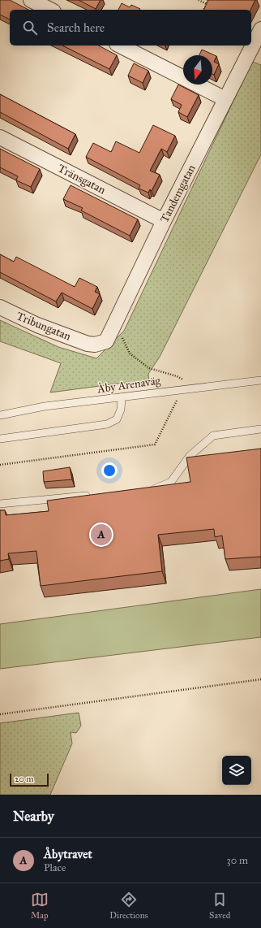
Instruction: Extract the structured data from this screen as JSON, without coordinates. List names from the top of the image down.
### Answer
{
  "streets": {
    "street": ["Tränsgatan", "Tandemgatan", "Tribungatan"],
    "lane": ["Åby Arenaväg"]
  },
  "crossings": [
    ["Tränsgatan", "Tandemgatan"],
    ["Tandemgatan", "Tribungatan"]
  ],
  "scale_bar": "20 m",
  "north": "bottom",
  "page": {
    "search": "Search here",
    "pins": "A",
    "scale": "20 m",
    "heading": "Nearby",
    "list": [
      {
        "mark": "A",
        "name": "Åbytravet",
        "note": "Place",
        "value": "30 m"
      }
    ],
    "nav": ["Map", "Directions", "Saved"]
  }
}
